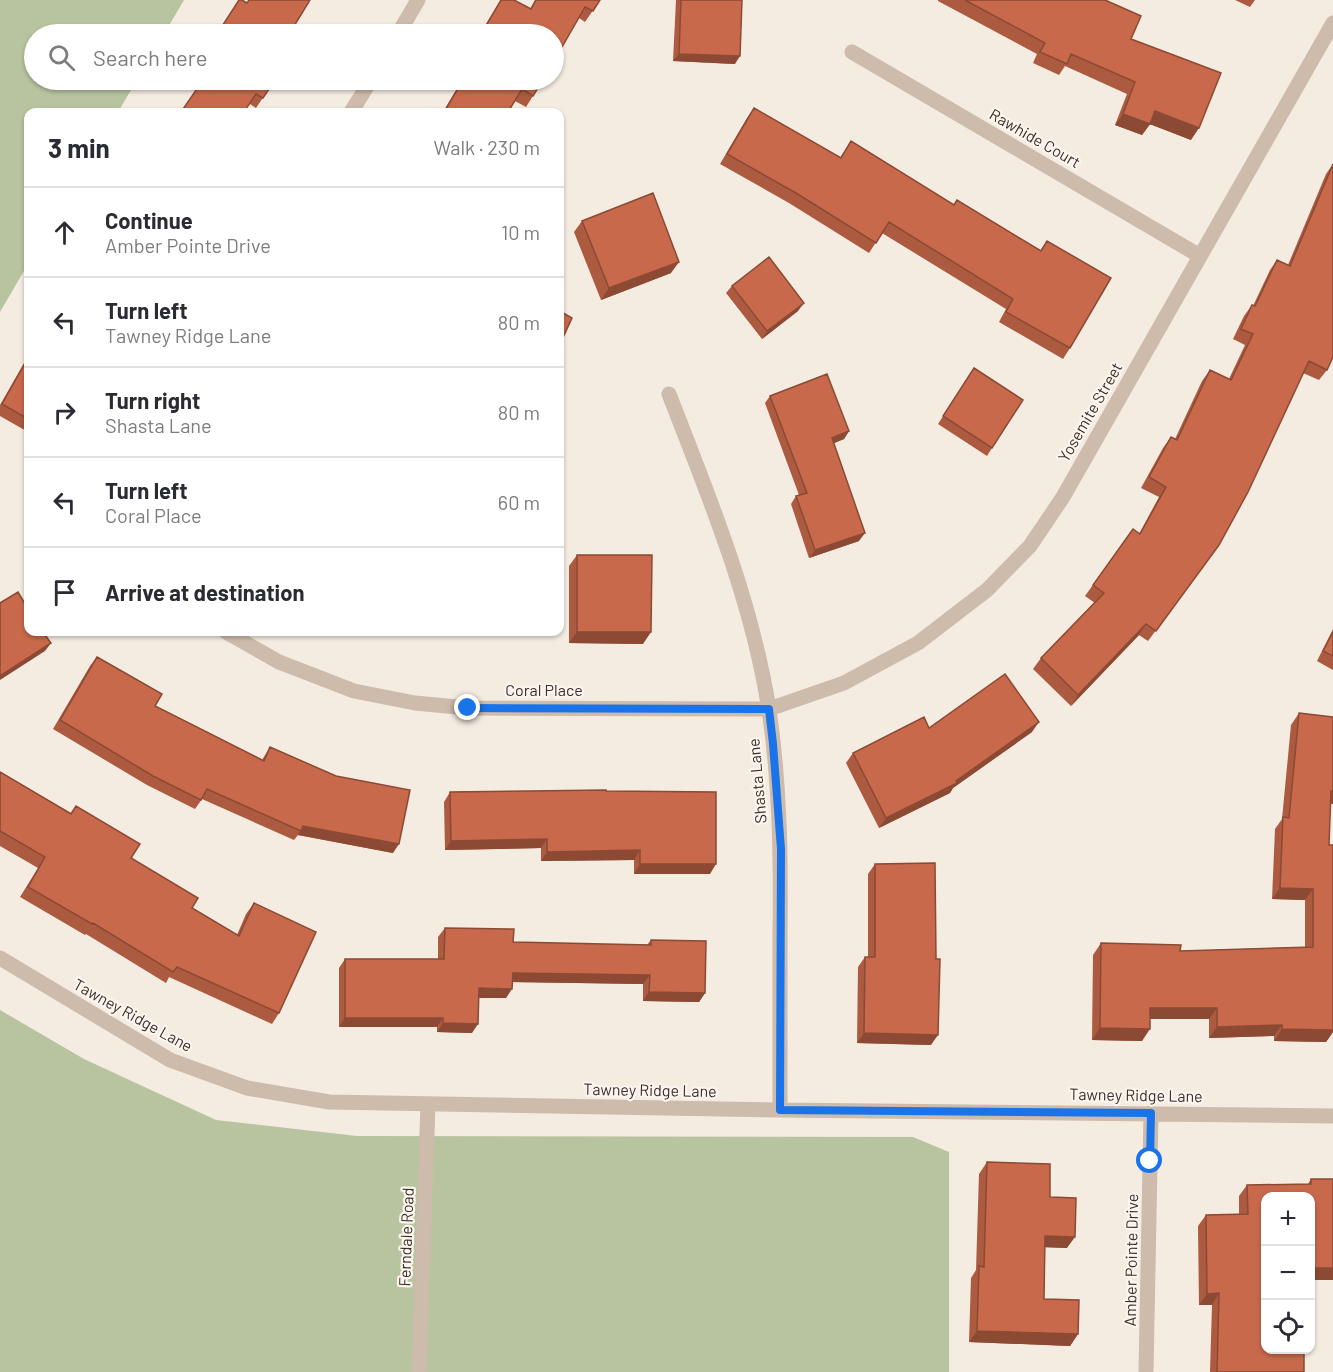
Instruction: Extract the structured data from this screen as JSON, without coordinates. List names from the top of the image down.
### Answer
{
  "streets": {
    "street": [
      "Rawhide Court",
      "Yosemite Street",
      "Coral Place",
      "Shasta Lane",
      "Tawney Ridge Lane",
      "Ferndale Road",
      "Amber Pointe Drive"
    ]
  },
  "crossings": [
    ["Rawhide Court", "Yosemite Street"],
    ["Yosemite Street", "Coral Place"],
    ["Yosemite Street", "Shasta Lane"],
    ["Coral Place", "Shasta Lane"],
    ["Shasta Lane", "Tawney Ridge Lane"],
    ["Tawney Ridge Lane", "Ferndale Road"],
    ["Tawney Ridge Lane", "Amber Pointe Drive"]
  ],
  "page": {
    "search": "Search here",
    "heading": ["3 min", "Walk · 230 m"],
    "list": [
      ["Continue", "Amber Pointe Drive", "10 m"],
      ["Turn left", "Tawney Ridge Lane", "80 m"],
      ["Turn right", "Shasta Lane", "80 m"],
      ["Turn left", "Coral Place", "60 m"],
      "Arrive at destination"
    ],
    "map_buttons": ["+", "−"]
  }
}
